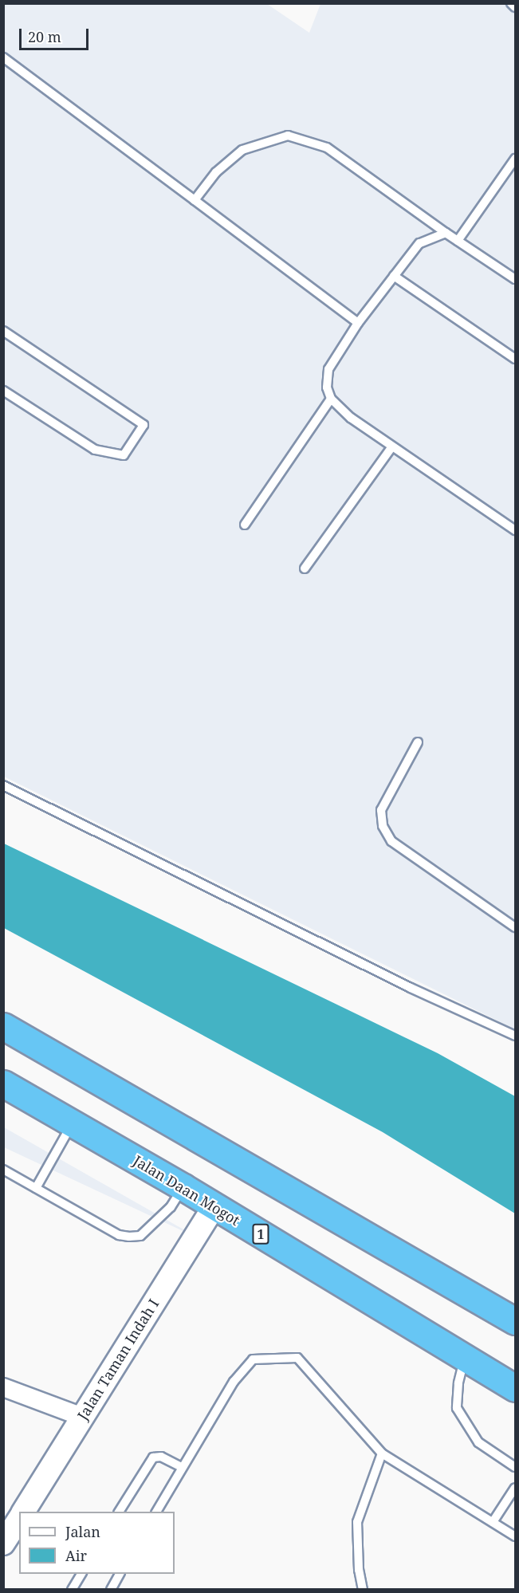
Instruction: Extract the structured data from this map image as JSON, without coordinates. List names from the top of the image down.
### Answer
{
  "streets": {
    "highway": ["Jalan Daan Mogot", "1"],
    "street": ["Jalan Taman Indah I"]
  },
  "crossings": [
    ["Jalan Daan Mogot", "Jalan Taman Indah I"]
  ],
  "legend": ["Jalan", "Air"],
  "scale_bar": "20 m"
}
